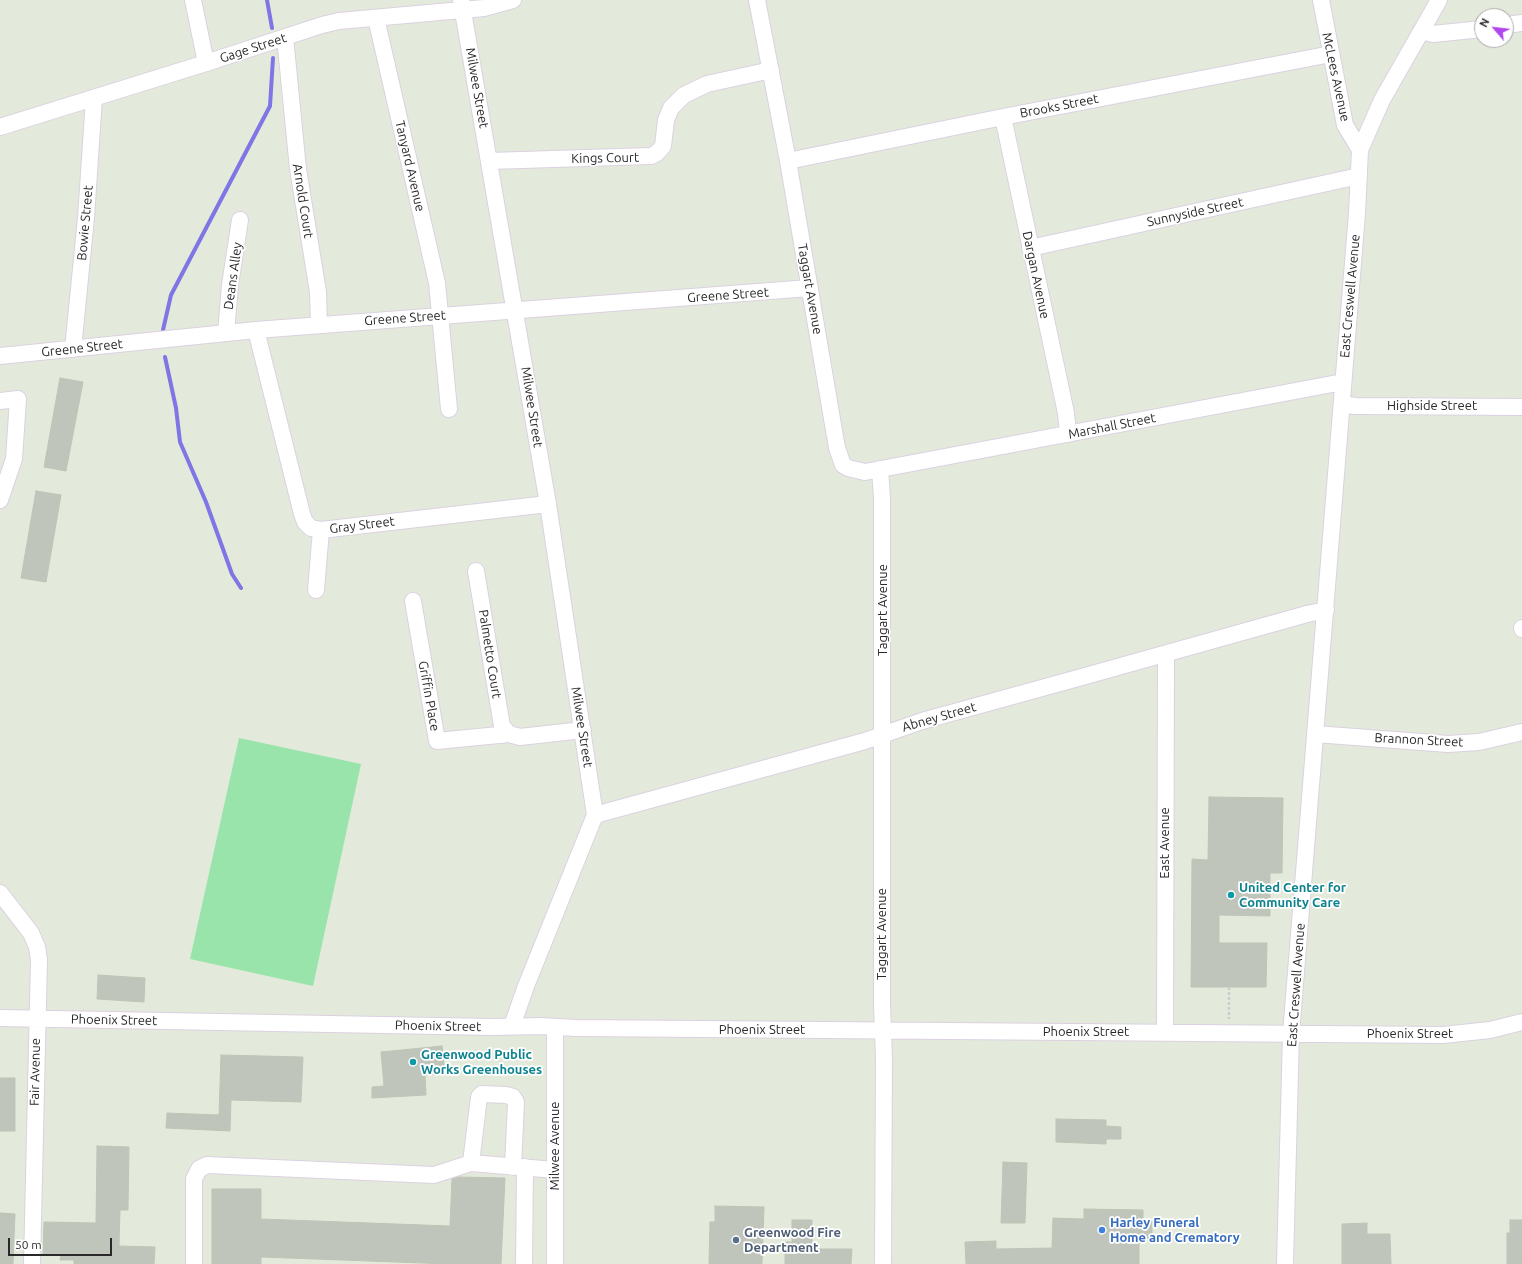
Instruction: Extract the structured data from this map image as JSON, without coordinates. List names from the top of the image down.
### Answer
{
  "streets": {
    "street": [
      "Gage Street",
      "McLees Avenue",
      "Milwee Street",
      "Brooks Street",
      "Kings Court",
      "Tanyard Avenue",
      "Arnold Court",
      "Sunnyside Street",
      "Bowie Street",
      "Dargan Avenue",
      "Deans Alley",
      "Taggart Avenue",
      "Greene Street",
      "East Creswell Avenue",
      "Highside Street",
      "Marshall Street",
      "Gray Street",
      "Palmetto Court",
      "Griffin Place",
      "Abney Street",
      "Brannon Street",
      "East Avenue",
      "Phoenix Street",
      "Fair Avenue",
      "Milwee Avenue"
    ]
  },
  "crossings": [
    ["Gage Street", "Milwee Street"],
    ["Gage Street", "Tanyard Avenue"],
    ["Gage Street", "Arnold Court"],
    ["Gage Street", "Bowie Street"],
    ["McLees Avenue", "Brooks Street"],
    ["McLees Avenue", "East Creswell Avenue"],
    ["Milwee Street", "Kings Court"],
    ["Milwee Street", "Greene Street"],
    ["Milwee Street", "Gray Street"],
    ["Milwee Street", "Griffin Place"],
    ["Milwee Street", "Abney Street"],
    ["Brooks Street", "Dargan Avenue"],
    ["Brooks Street", "Taggart Avenue"],
    ["Kings Court", "Taggart Avenue"],
    ["Tanyard Avenue", "Greene Street"],
    ["Arnold Court", "Greene Street"],
    ["Sunnyside Street", "Dargan Avenue"],
    ["Sunnyside Street", "East Creswell Avenue"],
    ["Bowie Street", "Greene Street"],
    ["Dargan Avenue", "Marshall Street"],
    ["Deans Alley", "Greene Street"],
    ["Taggart Avenue", "Greene Street"],
    ["Taggart Avenue", "Marshall Street"],
    ["Taggart Avenue", "Abney Street"],
    ["Taggart Avenue", "Phoenix Street"],
    ["Greene Street", "Gray Street"],
    ["East Creswell Avenue", "Highside Street"],
    ["East Creswell Avenue", "Marshall Street"],
    ["East Creswell Avenue", "Abney Street"],
    ["East Creswell Avenue", "Brannon Street"],
    ["East Creswell Avenue", "Phoenix Street"],
    ["Palmetto Court", "Griffin Place"],
    ["Abney Street", "East Avenue"],
    ["East Avenue", "Phoenix Street"],
    ["Phoenix Street", "Fair Avenue"],
    ["Phoenix Street", "Milwee Avenue"]
  ],
  "places": [
    "United Center for Community Care",
    "Greenwood Public Works Greenhouses",
    "Harley Funeral Home and Crematory",
    "Greenwood Fire Department"
  ],
  "scale_bar": "50 m",
  "north": "top left"
}
